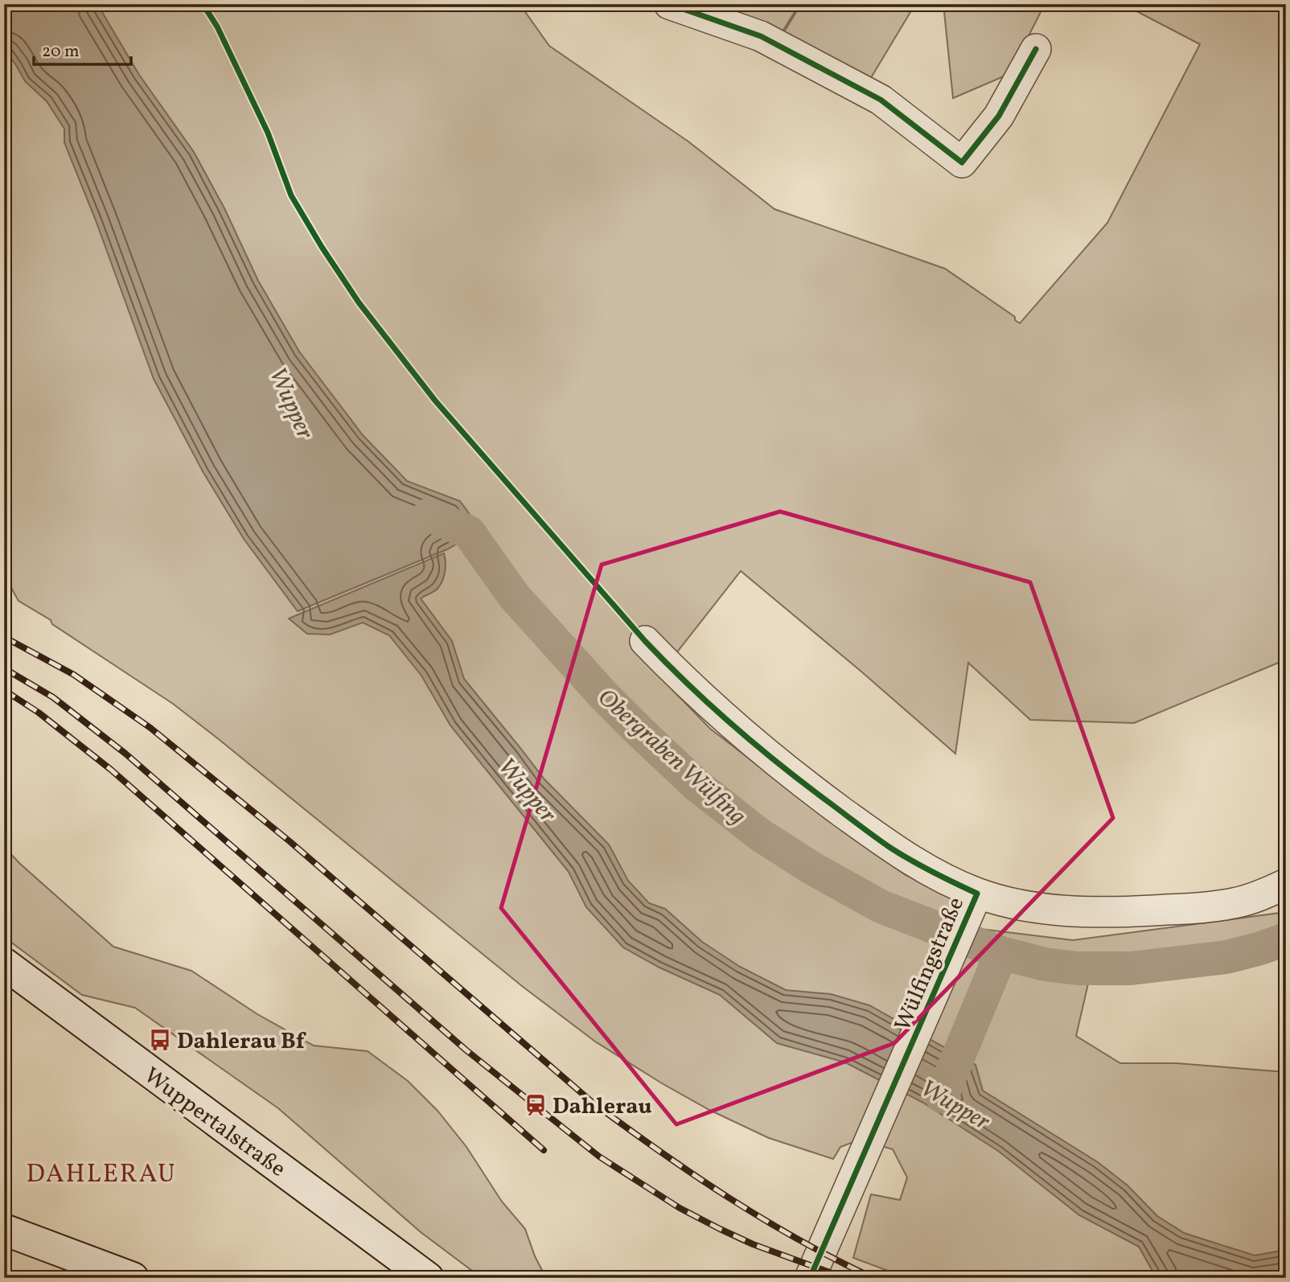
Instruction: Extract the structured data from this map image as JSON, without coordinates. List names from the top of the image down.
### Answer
{
  "streets": {
    "main road": ["Wuppertalstraße"],
    "street": ["Wülfingstraße"]
  },
  "districts": ["DAHLERAU"],
  "water": ["Wupper", "Obergraben Wülfing"],
  "places": {
    "bus stop": ["Dahlerau Bf"],
    "station": ["Dahlerau"]
  },
  "scale_bar": "20 m"
}
